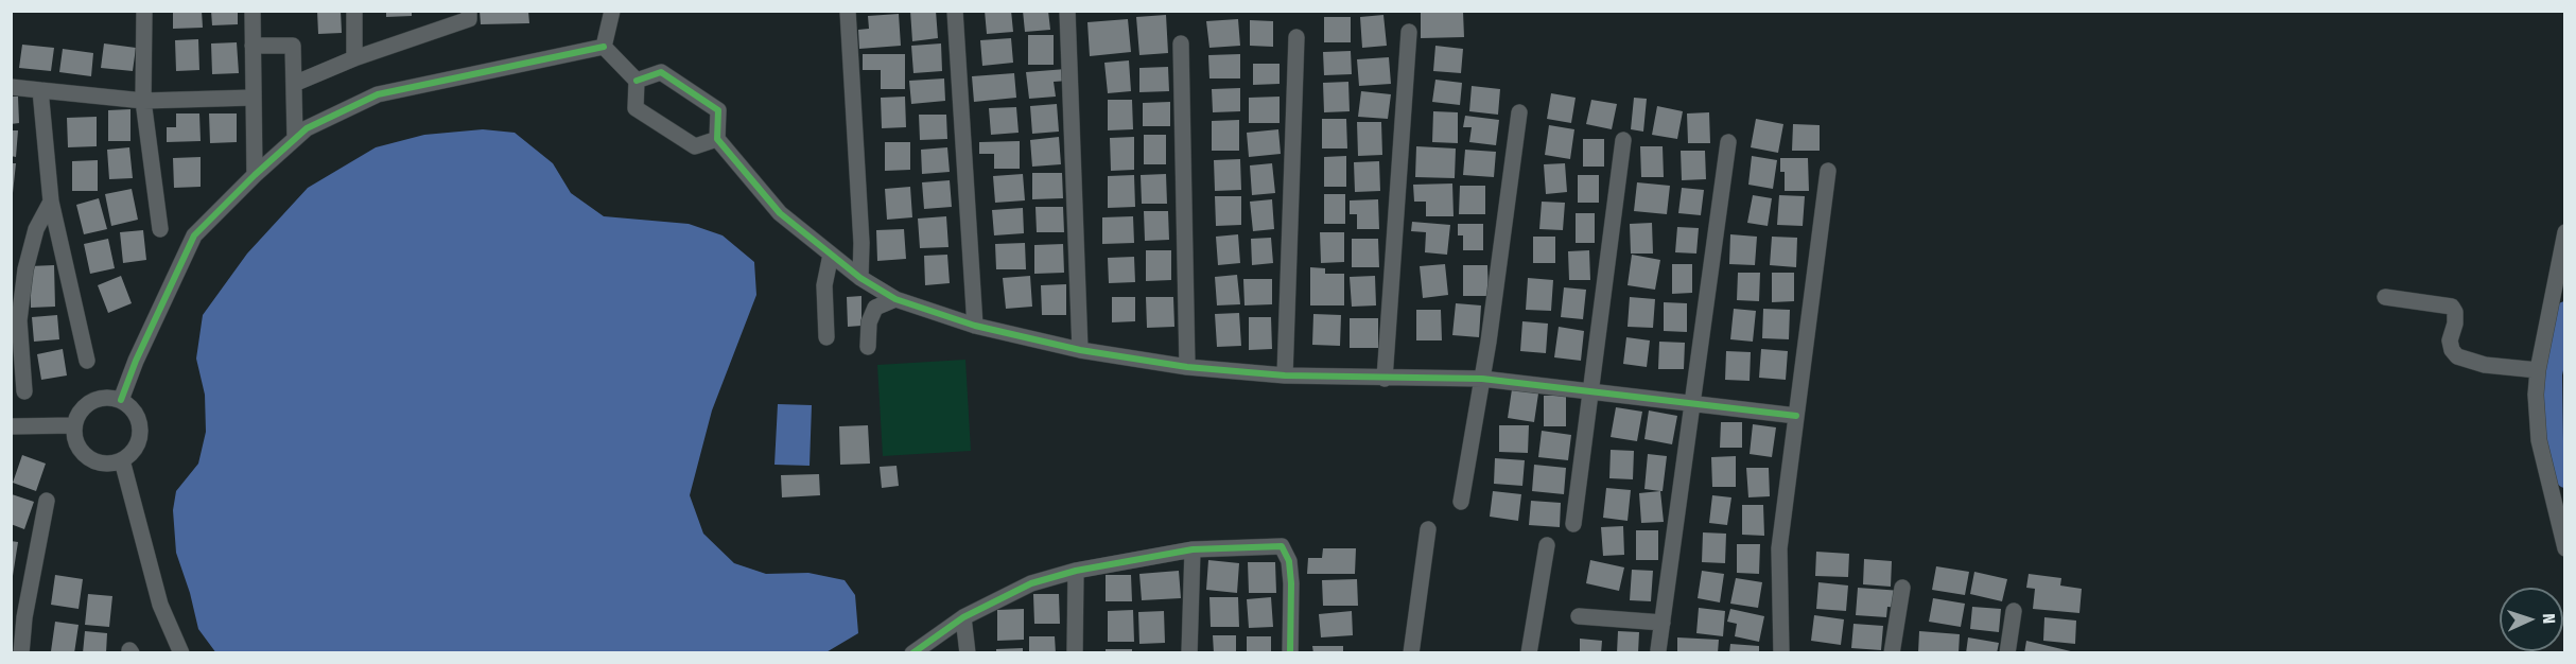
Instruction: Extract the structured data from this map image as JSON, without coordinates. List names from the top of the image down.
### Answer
{
  "north": "right"
}
